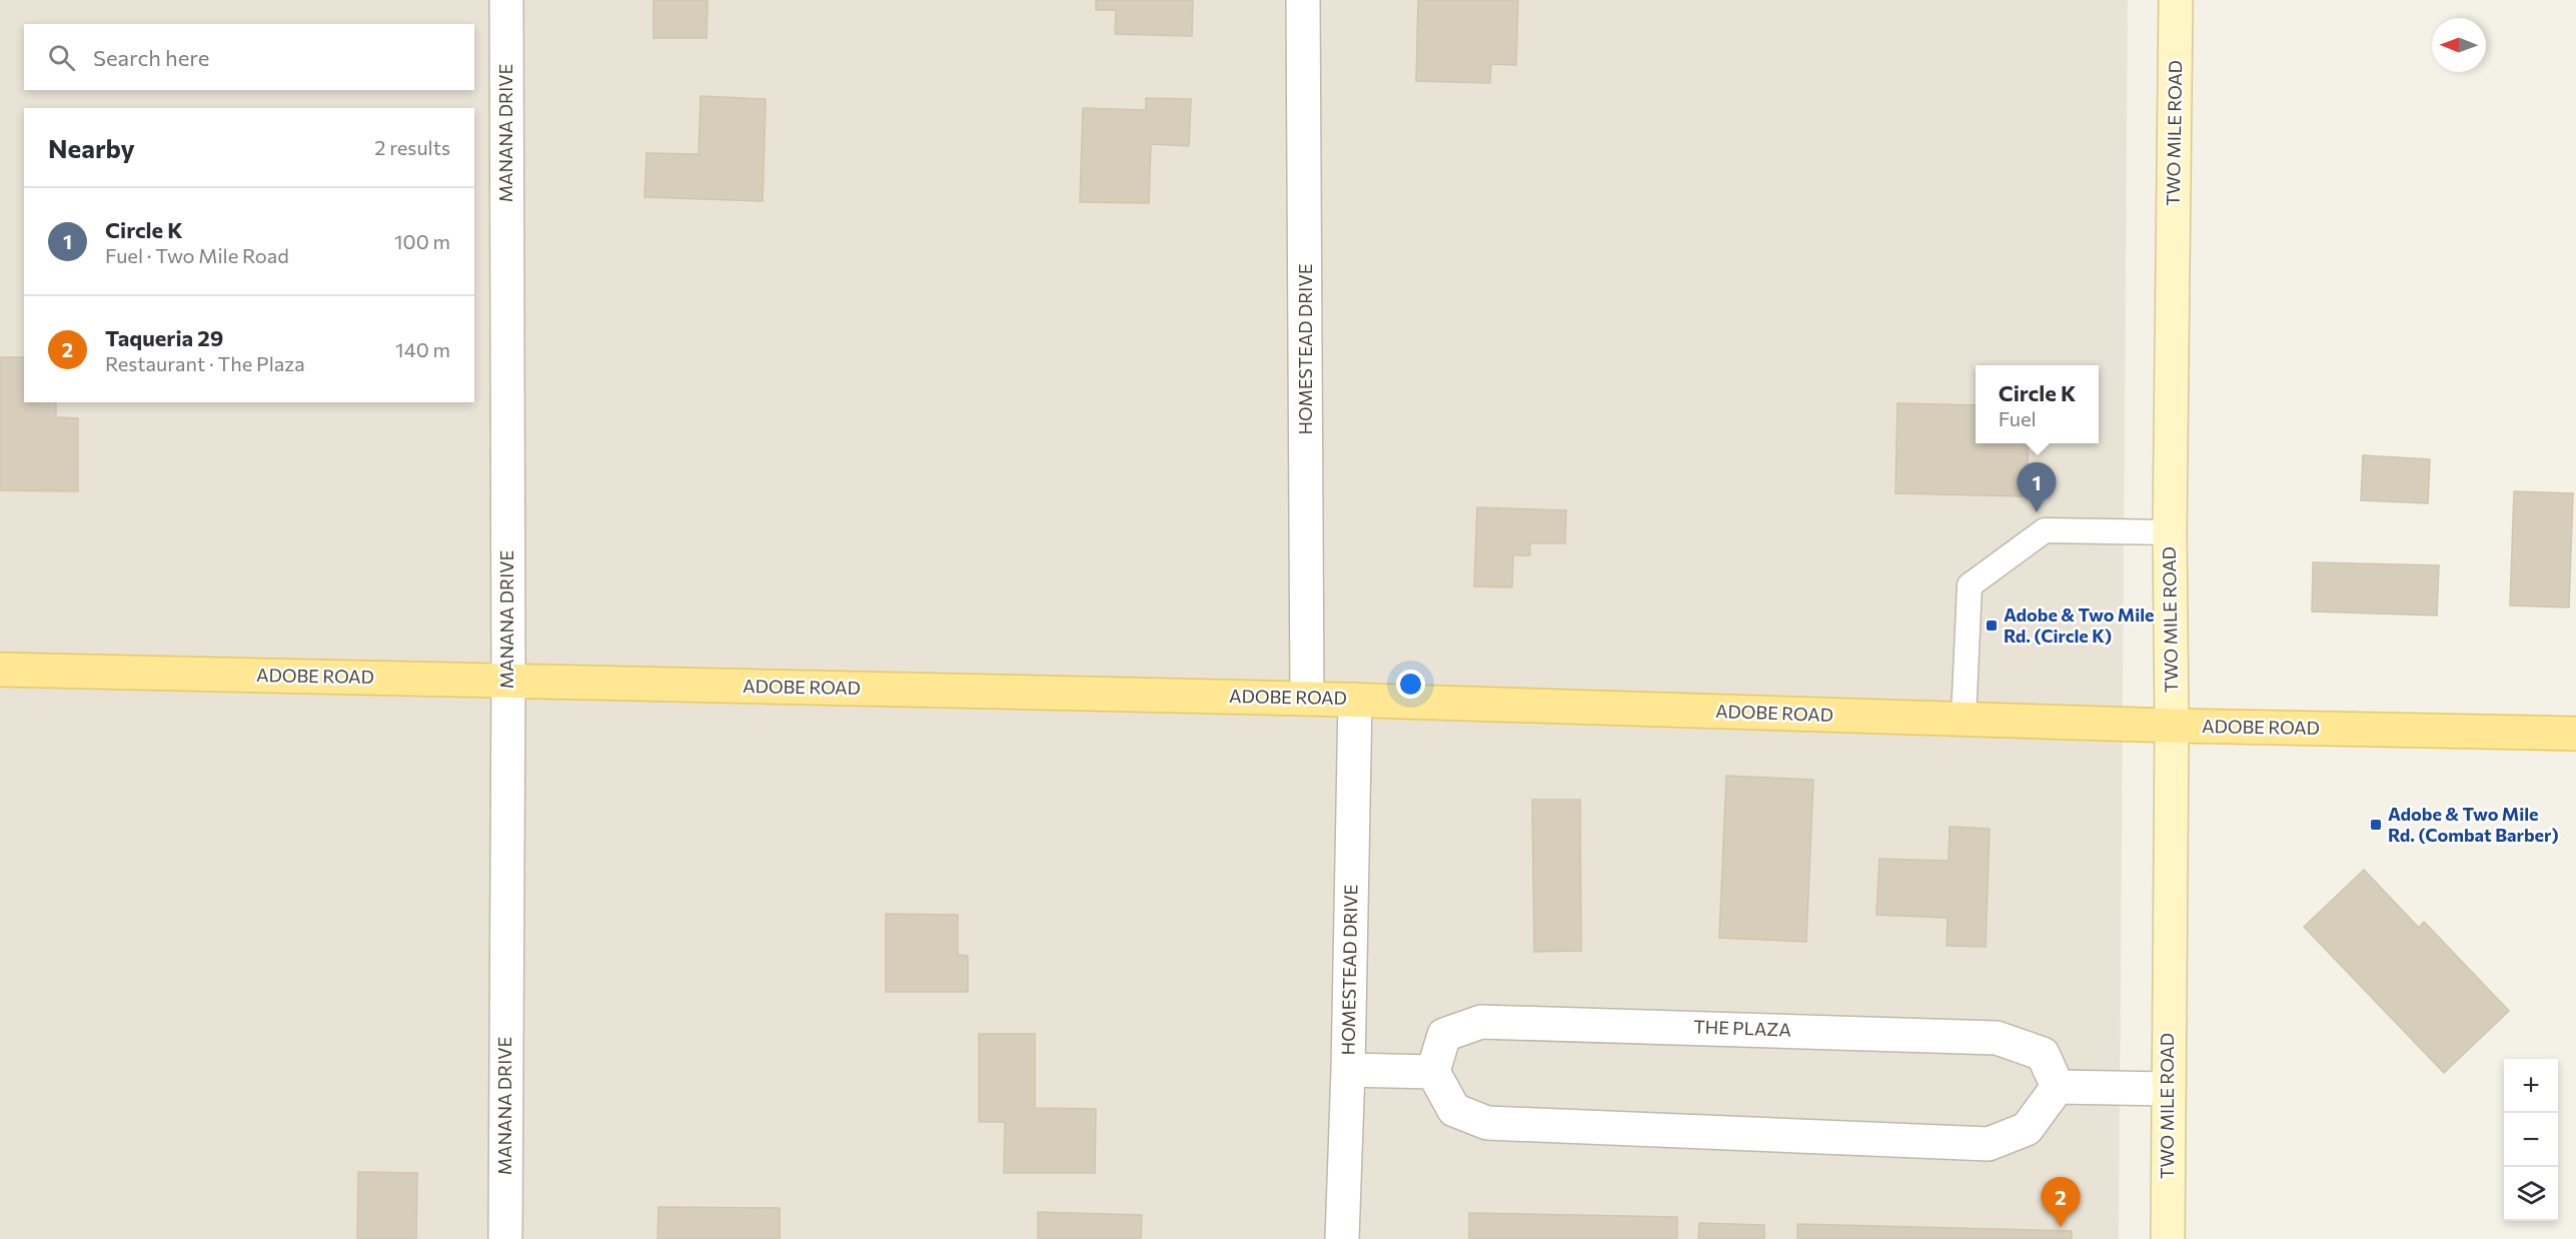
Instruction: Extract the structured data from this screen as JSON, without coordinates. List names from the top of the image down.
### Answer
{
  "streets": {
    "main road": ["ADOBE ROAD"],
    "street": [
      "MANANA DRIVE",
      "TWO MILE ROAD",
      "HOMESTEAD DRIVE",
      "THE PLAZA"
    ]
  },
  "crossings": [
    ["MANANA DRIVE", "ADOBE ROAD"],
    ["TWO MILE ROAD", "ADOBE ROAD"],
    ["HOMESTEAD DRIVE", "ADOBE ROAD"]
  ],
  "places": {
    "transit": ["Adobe & Two Mile Rd. (Circle K)", "Adobe & Two Mile Rd. (Combat Barber)"]
  },
  "north": "left",
  "page": {
    "search": "Search here",
    "heading": ["Nearby", "2 results"],
    "list": [
      {
        "mark": "1",
        "name": "Circle K",
        "note": "Fuel · Two Mile Road",
        "value": "100 m"
      },
      {
        "mark": "2",
        "name": "Taqueria 29",
        "note": "Restaurant · The Plaza",
        "value": "140 m"
      }
    ],
    "popup": ["Circle K", "Fuel"],
    "pins": ["1", "2"],
    "map_buttons": ["+", "−"]
  }
}
